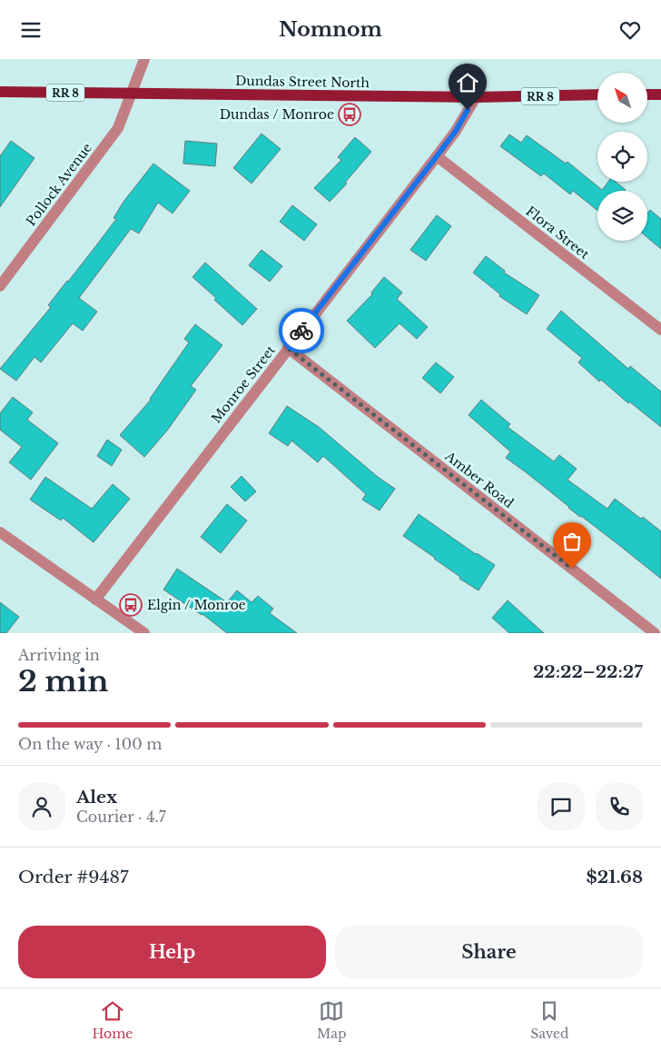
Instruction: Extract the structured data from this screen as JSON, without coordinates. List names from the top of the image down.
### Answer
{
  "streets": {
    "main road": ["Dundas Street North", "RR 8"],
    "street": [
      "Pollock Avenue",
      "Flora Street",
      "Monroe Street",
      "Amber Road"
    ]
  },
  "crossings": [
    ["Dundas Street North", "Pollock Avenue"],
    ["Dundas Street North", "Monroe Street"],
    ["Flora Street", "Monroe Street"],
    ["Monroe Street", "Amber Road"]
  ],
  "places": {
    "bus stop": ["Dundas / Monroe", "Elgin / Monroe"]
  },
  "north": "top left",
  "page": {
    "header": "Nomnom",
    "heading": ["2 min", "Arriving in", "22:22–22:27"],
    "panel": [
      "Alex",
      "Courier · 4.7",
      "Order #9487",
      "$21.68"
    ],
    "bar": "On the way · 100 m",
    "buttons": ["Help", "Share"],
    "tabs": ["Home", "Map", "Saved"]
  }
}
